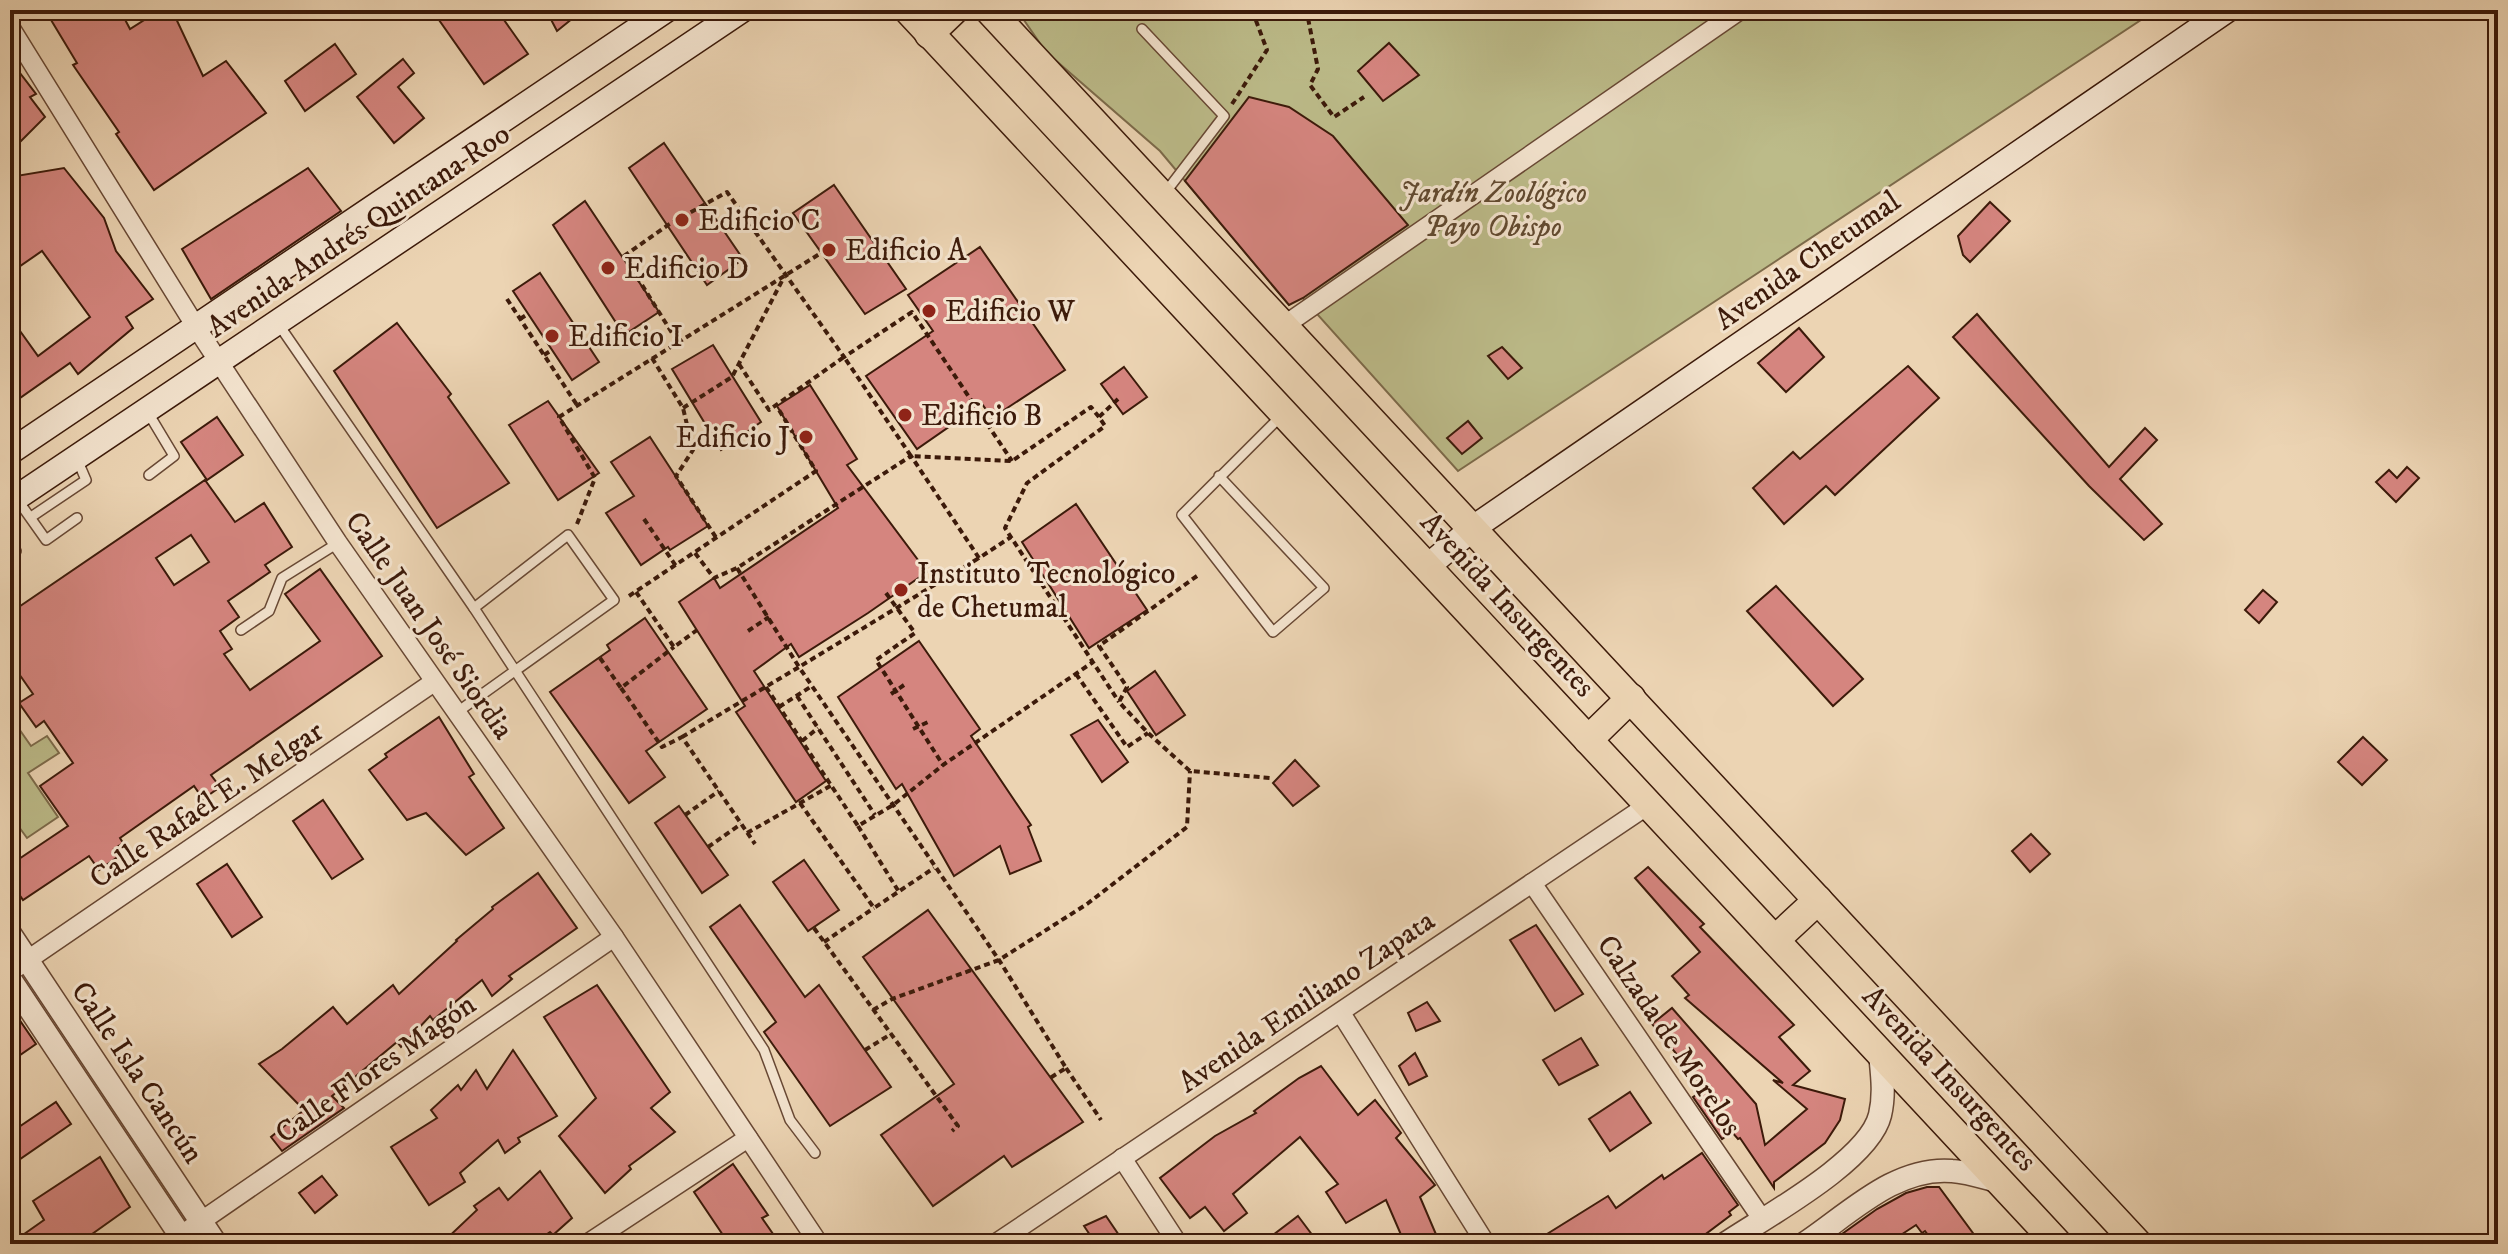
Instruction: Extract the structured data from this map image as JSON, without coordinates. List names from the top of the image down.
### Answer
{
  "streets": {
    "main road": ["Avenida Andrés Quintana Roo", "Avenida Chetumal", "Avenida Insurgentes"],
    "street": [
      "Calle Juan José Siordia",
      "Calle Rafaél E. Melgar",
      "Avenida Emiliano Zapata",
      "Calzada de Morelos",
      "Calle Flores Magón",
      "Calle Isla Cancún"
    ]
  },
  "crossings": [
    ["Avenida Andrés Quintana Roo", "Calle Juan José Siordia"],
    ["Avenida Chetumal", "Avenida Insurgentes"],
    ["Avenida Insurgentes", "Avenida Emiliano Zapata"],
    ["Calle Juan José Siordia", "Calle Rafaél E. Melgar"],
    ["Calle Juan José Siordia", "Calle Flores Magón"],
    ["Calle Rafaél E. Melgar", "Calle Isla Cancún"],
    ["Avenida Emiliano Zapata", "Calzada de Morelos"],
    ["Calle Flores Magón", "Calle Isla Cancún"]
  ],
  "parks": ["Jardín Zoológico Payo Obispo"],
  "places": [
    "Edificio C",
    "Edificio A",
    "Edificio D",
    "Edificio W",
    "Edificio I",
    "Edificio B",
    "Edificio J",
    "Instituto Tecnológico de Chetumal"
  ]
}
